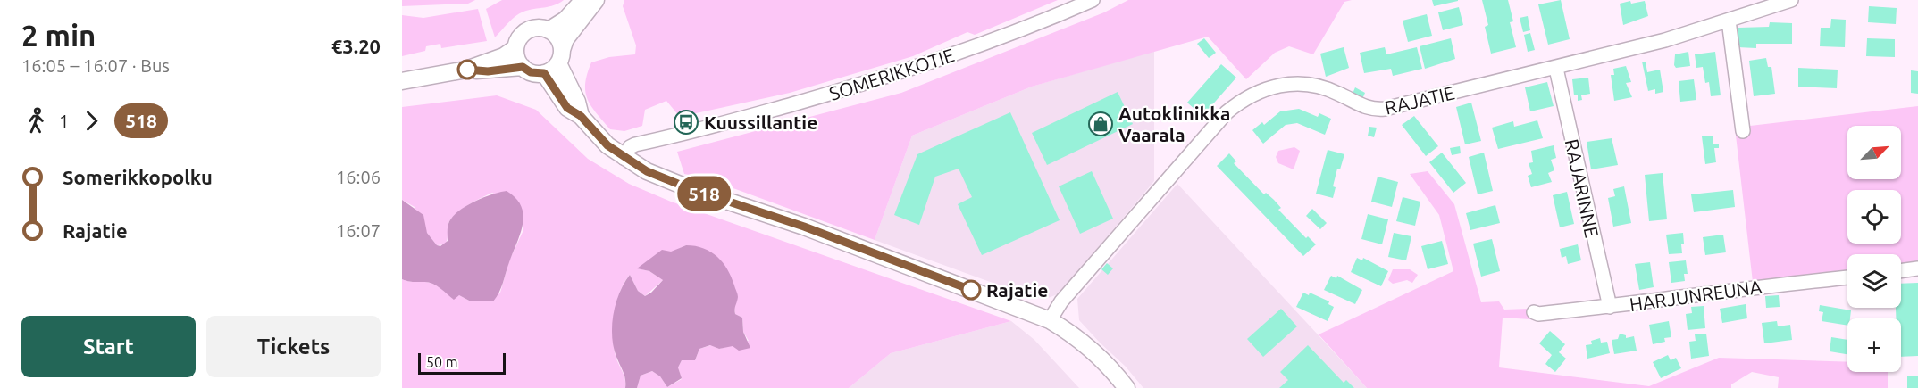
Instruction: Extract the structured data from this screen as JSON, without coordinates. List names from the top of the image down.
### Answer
{
  "streets": {
    "street": [
      "SOMERIKKOTIE",
      "RAJATIE",
      "RAJARINNE",
      "HARJUNREUNA"
    ]
  },
  "crossings": [
    ["RAJATIE", "RAJARINNE"],
    ["RAJARINNE", "HARJUNREUNA"]
  ],
  "places": {
    "bus stop": ["Kuussillantie"],
    "shop": ["Autoklinikka Vaarala"],
    "other": ["Rajatie"]
  },
  "lines": ["bus line 518"],
  "scale_bar": "50 m",
  "north": "top right",
  "page": {
    "heading": ["2 min", "16:05 – 16:07 · Bus", "€3.20"],
    "on_map": "518",
    "legs": ["1", "518"],
    "map_buttons": "+",
    "list": [
      {
        "name": "Somerikkopolku",
        "value": "16:06"
      },
      {
        "name": "Rajatie",
        "value": "16:07"
      }
    ],
    "buttons": ["Start", "Tickets"],
    "scale": "50 m"
  }
}
